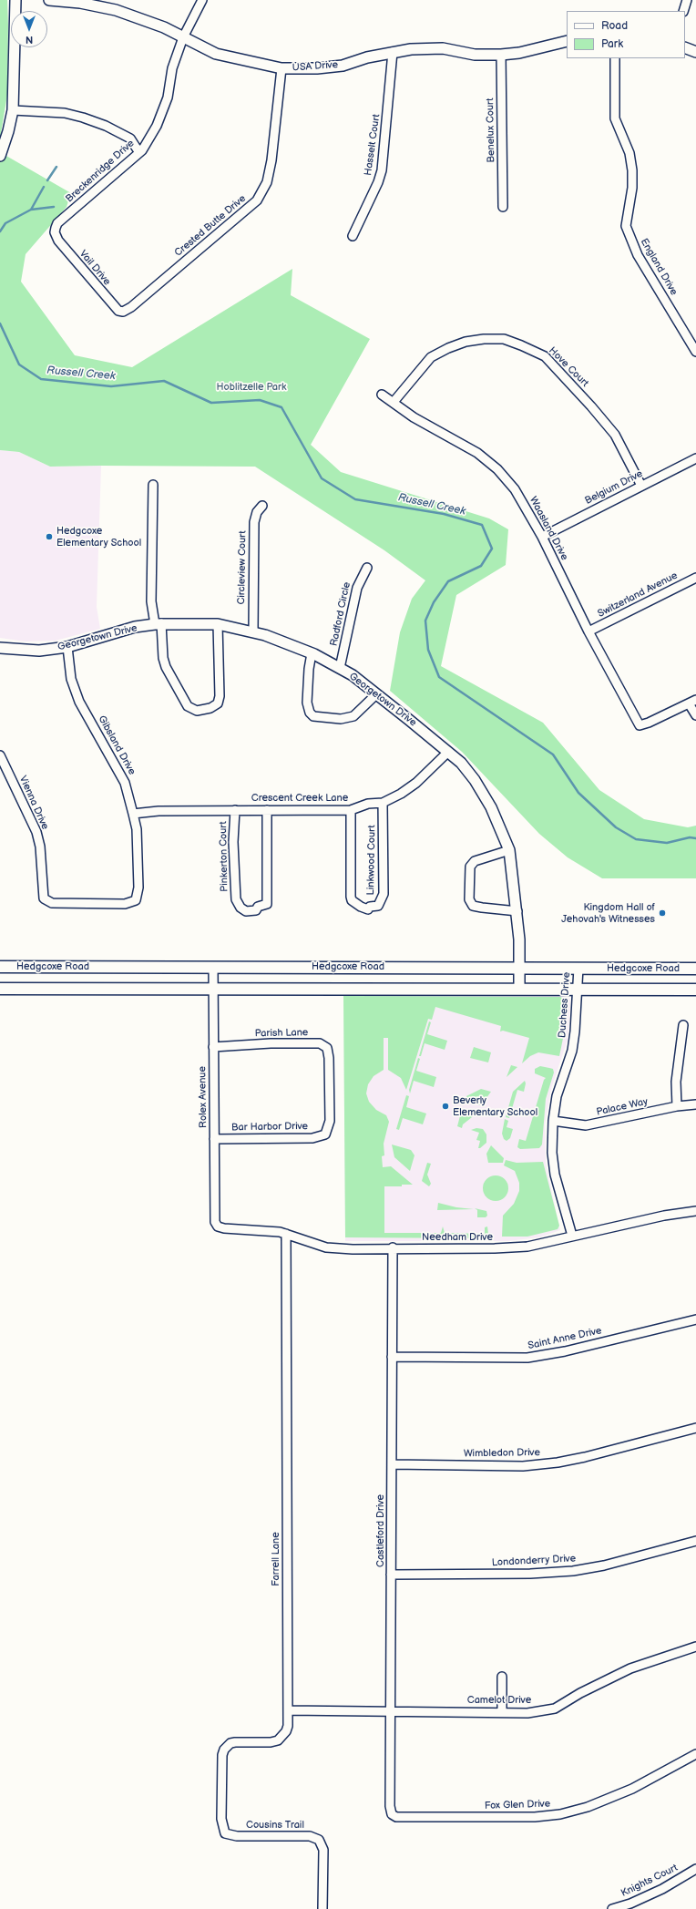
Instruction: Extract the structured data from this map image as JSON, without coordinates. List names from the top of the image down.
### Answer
{
  "streets": {
    "main road": ["Hedgcoxe Road"],
    "street": [
      "USA Drive",
      "Benelux Court",
      "Hasselt Court",
      "Breckenridge Drive",
      "Crested Butte Drive",
      "England Drive",
      "Vail Drive",
      "Hove Court",
      "Belgium Drive",
      "Waasland Drive",
      "Circleview Court",
      "Switzerland Avenue",
      "Radford Circle",
      "Georgetown Drive",
      "Gibsland Drive",
      "Crescent Creek Lane",
      "Vienna Drive",
      "Pinkerton Court",
      "Linkwood Court",
      "Duchess Drive",
      "Parish Lane",
      "Rolex Avenue",
      "Palace Way",
      "Bar Harbor Drive",
      "Needham Drive",
      "Saint Anne Drive",
      "Wimbledon Drive",
      "Castleford Drive",
      "Farrell Lane",
      "Londonderry Drive",
      "Camelot Drive",
      "Fox Glen Drive",
      "Cousins Trail",
      "Knights Court"
    ]
  },
  "crossings": [
    ["USA Drive", "Benelux Court"],
    ["USA Drive", "Hasselt Court"],
    ["USA Drive", "Breckenridge Drive"],
    ["USA Drive", "Crested Butte Drive"],
    ["Breckenridge Drive", "Vail Drive"],
    ["Crested Butte Drive", "Vail Drive"],
    ["Hove Court", "Belgium Drive"],
    ["Hove Court", "Waasland Drive"],
    ["Belgium Drive", "Waasland Drive"],
    ["Waasland Drive", "Switzerland Avenue"],
    ["Circleview Court", "Georgetown Drive"],
    ["Radford Circle", "Georgetown Drive"],
    ["Georgetown Drive", "Gibsland Drive"],
    ["Georgetown Drive", "Crescent Creek Lane"],
    ["Georgetown Drive", "Hedgcoxe Road"],
    ["Gibsland Drive", "Crescent Creek Lane"],
    ["Gibsland Drive", "Vienna Drive"],
    ["Crescent Creek Lane", "Pinkerton Court"],
    ["Crescent Creek Lane", "Linkwood Court"],
    ["Hedgcoxe Road", "Duchess Drive"],
    ["Hedgcoxe Road", "Rolex Avenue"],
    ["Duchess Drive", "Palace Way"],
    ["Duchess Drive", "Needham Drive"],
    ["Parish Lane", "Rolex Avenue"],
    ["Parish Lane", "Bar Harbor Drive"],
    ["Rolex Avenue", "Bar Harbor Drive"],
    ["Rolex Avenue", "Needham Drive"],
    ["Needham Drive", "Castleford Drive"],
    ["Needham Drive", "Farrell Lane"],
    ["Saint Anne Drive", "Castleford Drive"],
    ["Wimbledon Drive", "Castleford Drive"],
    ["Castleford Drive", "Londonderry Drive"],
    ["Castleford Drive", "Camelot Drive"],
    ["Castleford Drive", "Fox Glen Drive"],
    ["Farrell Lane", "Camelot Drive"],
    ["Farrell Lane", "Cousins Trail"]
  ],
  "water": ["Russell Creek"],
  "parks": ["Hoblitzelle Park"],
  "places": ["Hedgcoxe Elementary School", "Kingdom Hall of Jehovah's Witnesses", "Beverly Elementary School"],
  "legend": ["Road", "Park"],
  "north": "bottom"
}
